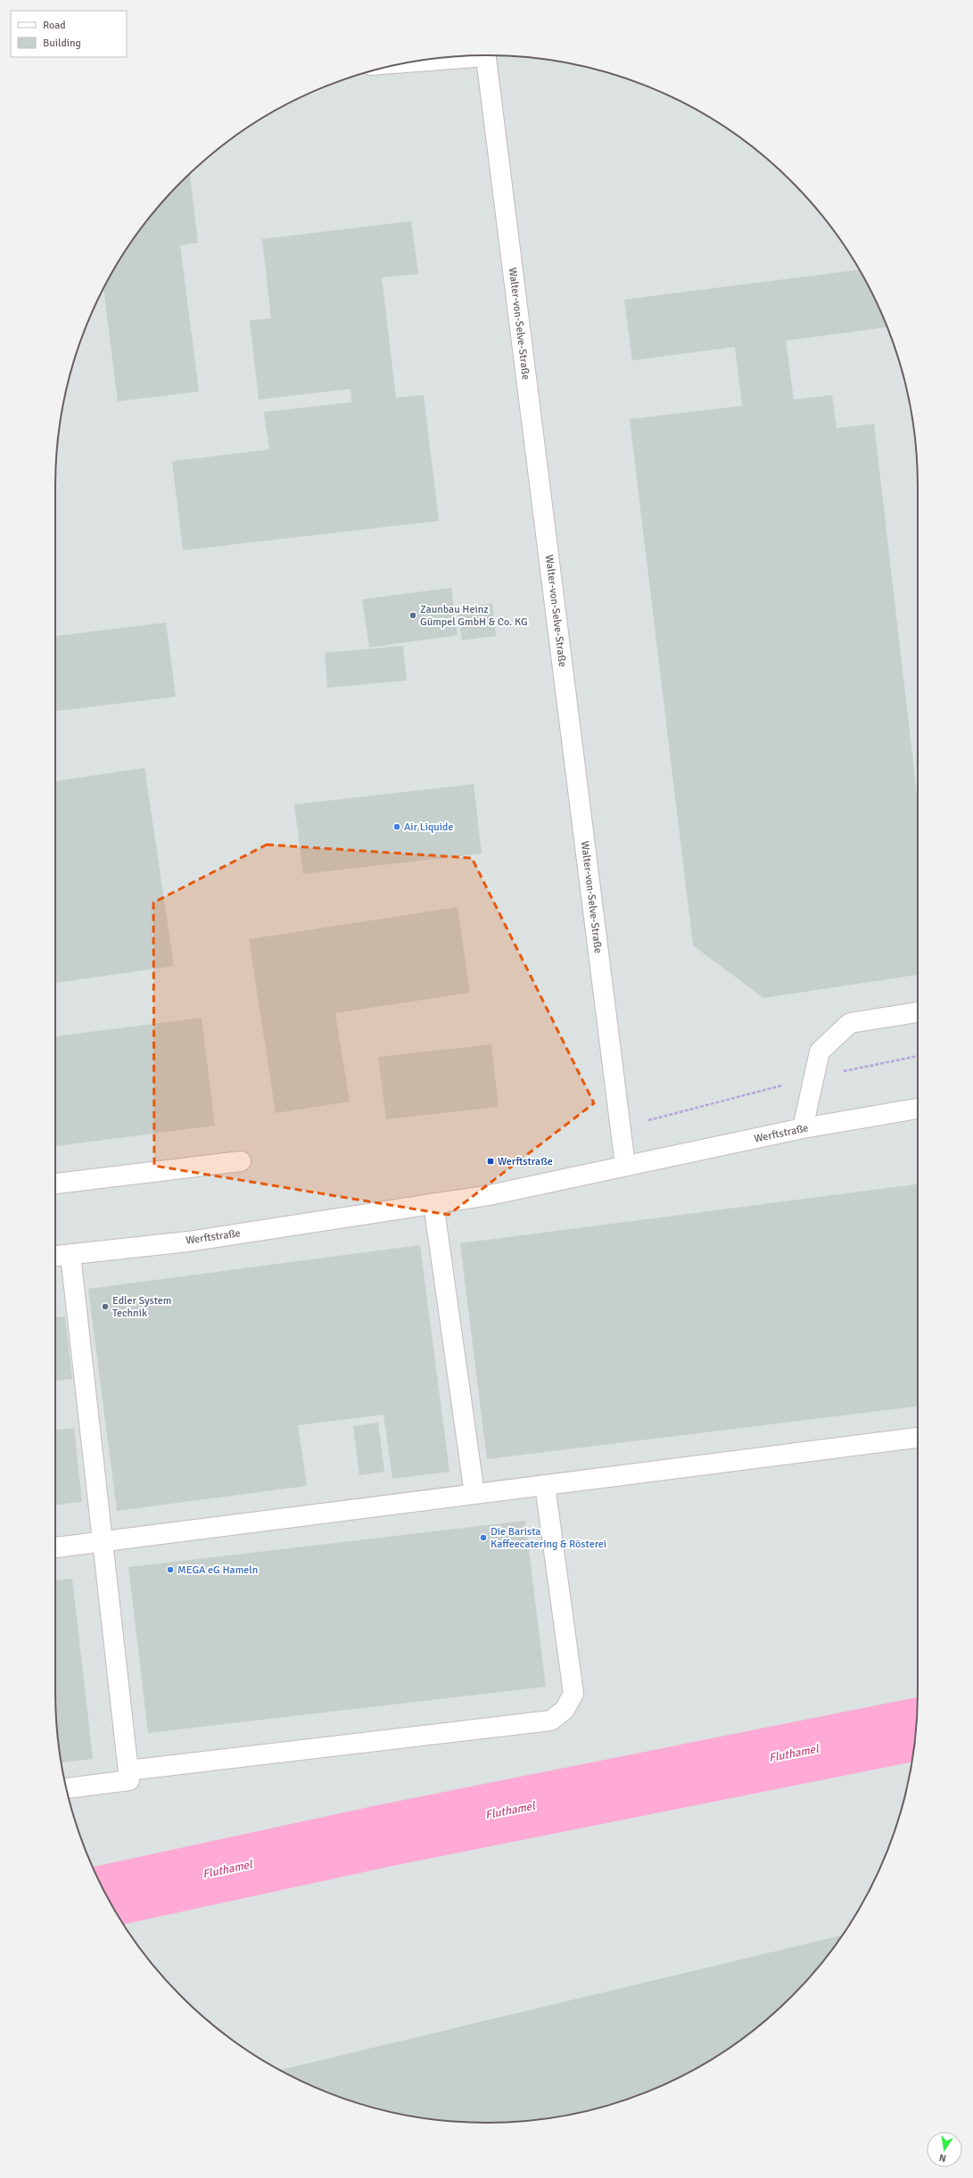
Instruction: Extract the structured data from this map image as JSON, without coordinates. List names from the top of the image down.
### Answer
{
  "streets": {
    "street": ["Walter-von-Selve-Straße", "Werftstraße"]
  },
  "crossings": [
    ["Walter-von-Selve-Straße", "Werftstraße"]
  ],
  "water": ["Fluthamel"],
  "places": {
    "other": [
      "Zaunbau Heinz Gümpel GmbH & Co. KG",
      "Air Liquide",
      "Edler System Technik",
      "Die Barista Kaffeecatering & Rösterei",
      "MEGA eG Hameln"
    ],
    "transit": ["Werftstraße"]
  },
  "legend": ["Road", "Building"],
  "north": "bottom"
}
